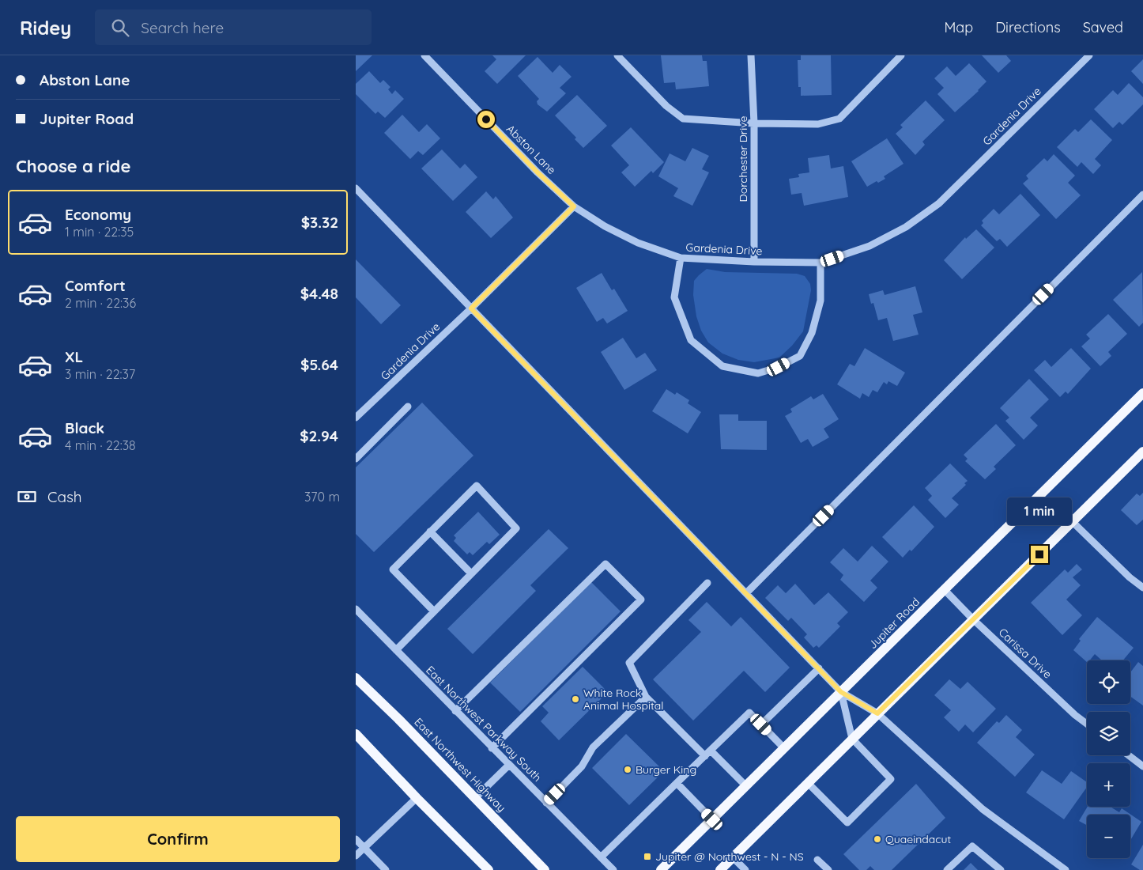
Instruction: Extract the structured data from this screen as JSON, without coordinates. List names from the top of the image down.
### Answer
{
  "streets": {
    "main road": ["Jupiter Road", "East Northwest Highway"],
    "street": [
      "Gardenia Drive",
      "Abston Lane",
      "Dorchester Drive",
      "Carissa Drive",
      "East Northwest Parkway South"
    ]
  },
  "crossings": [
    ["Gardenia Drive", "Abston Lane"],
    ["Gardenia Drive", "Dorchester Drive"],
    ["Jupiter Road", "Carissa Drive"]
  ],
  "places": {
    "other": ["White Rock Animal Hospital", "Burger King", "Quaeindacut"],
    "transit": ["Jupiter @ Northwest - N - NS"]
  },
  "page": {
    "header": "Ridey",
    "search": "Search here",
    "nav": ["Map", "Directions", "Saved"],
    "banner": ["Abston Lane", "Jupiter Road"],
    "heading": "Choose a ride",
    "list": [
      {
        "name": "Economy",
        "note": "1 min · 22:35",
        "value": "$3.32"
      },
      {
        "name": "Comfort",
        "note": "2 min · 22:36",
        "value": "$4.48"
      },
      {
        "name": "XL",
        "note": "3 min · 22:37",
        "value": "$5.64"
      },
      {
        "name": "Black",
        "note": "4 min · 22:38",
        "value": "$2.94"
      }
    ],
    "pay": ["Cash", "370 m"],
    "bubble": "1 min",
    "map_buttons": ["+", "−"],
    "buttons": "Confirm"
  }
}
